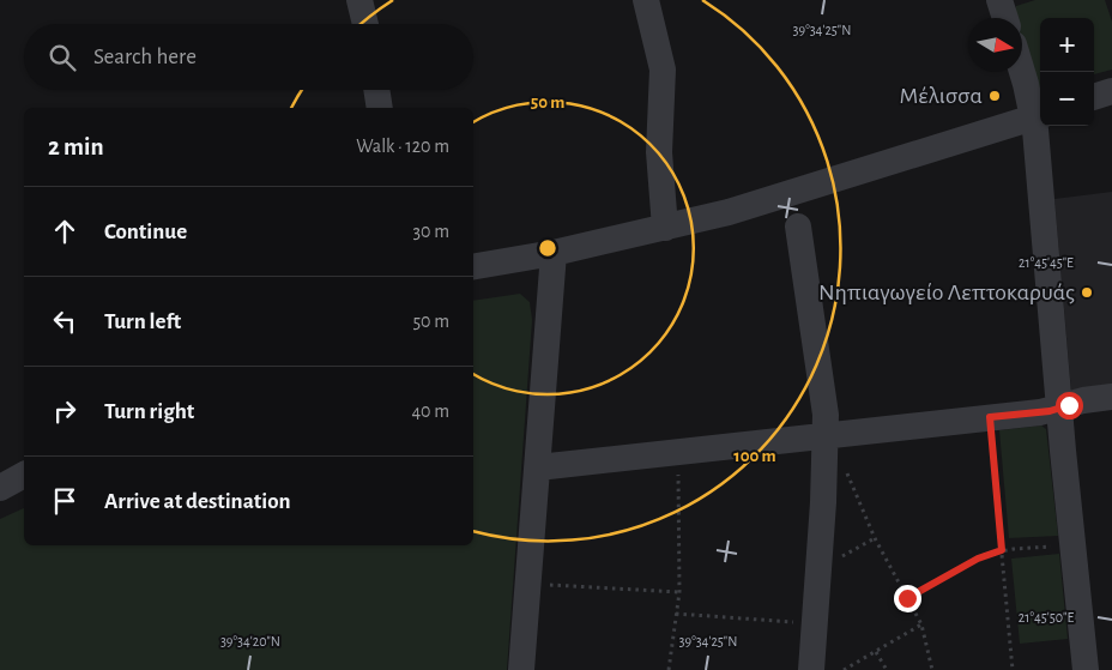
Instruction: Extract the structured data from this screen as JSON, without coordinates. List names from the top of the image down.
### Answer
{
  "places": ["Μέλισσα", "Νηπιαγωγείο Λεπτοκαρυάς"],
  "north": "right",
  "page": {
    "map_buttons": ["+", "−"],
    "search": "Search here",
    "heading": ["2 min", "Walk · 120 m"],
    "list": [
      ["Continue", "30 m"],
      ["Turn left", "50 m"],
      ["Turn right", "40 m"],
      "Arrive at destination"
    ]
  },
  "coordinates": [
    "39°34'25\"N",
    "21°45'45\"E",
    "21°45'50\"E",
    "39°34'20\"N"
  ],
  "rings": ["50 m", "100 m"]
}
